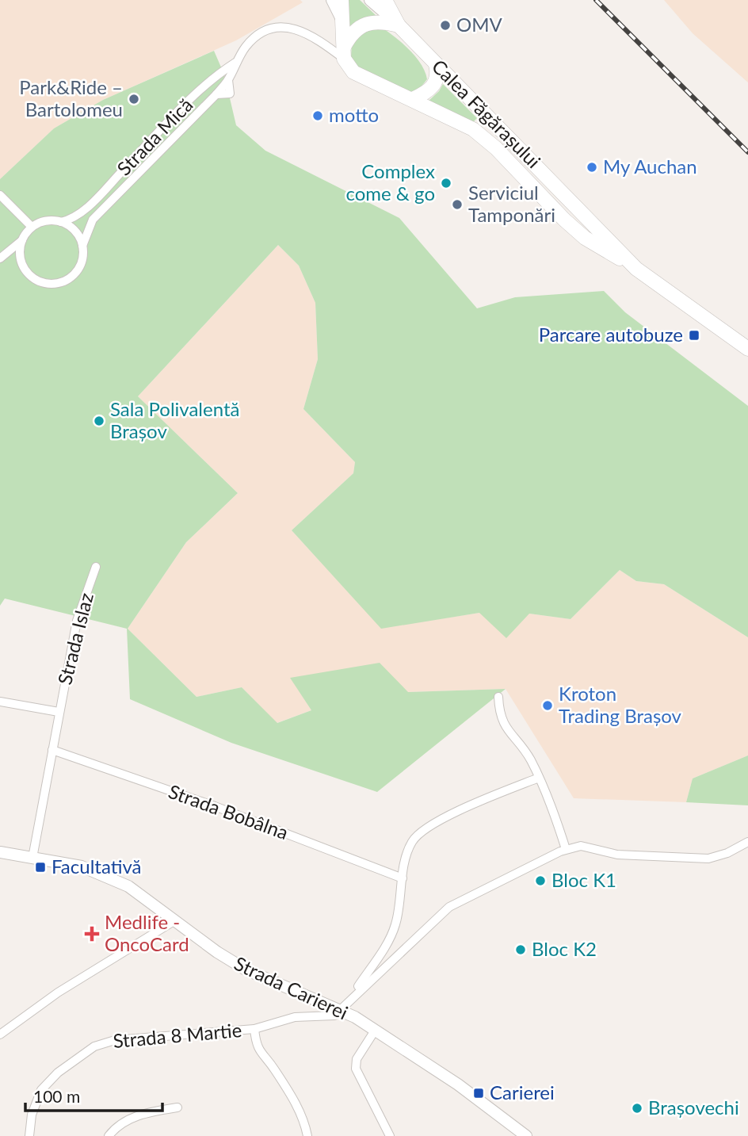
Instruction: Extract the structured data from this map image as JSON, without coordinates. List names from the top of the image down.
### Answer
{
  "streets": {
    "main road": ["Calea Făgărașului"],
    "street": [
      "Strada Mică",
      "Strada Islaz",
      "Strada Bobâlna",
      "Strada Carierei",
      "Strada 8 Martie"
    ]
  },
  "crossings": [
    ["Strada Islaz", "Strada Bobâlna"],
    ["Strada Islaz", "Strada Carierei"],
    ["Strada Carierei", "Strada 8 Martie"]
  ],
  "places": {
    "other": [
      "OMV",
      "Park&Ride – Bartolomeu",
      "motto",
      "My Auchan",
      "Complex come & go",
      "Serviciul Tamponări",
      "Sala Polivalentă Brașov",
      "Kroton Trading Brașov",
      "Bloc K1",
      "Bloc K2",
      "Brașovechi"
    ],
    "transit": ["Parcare autobuze", "Facultativă", "Carierei"],
    "health": ["Medlife - OncoCard"]
  },
  "scale_bar": "100 m"
}
